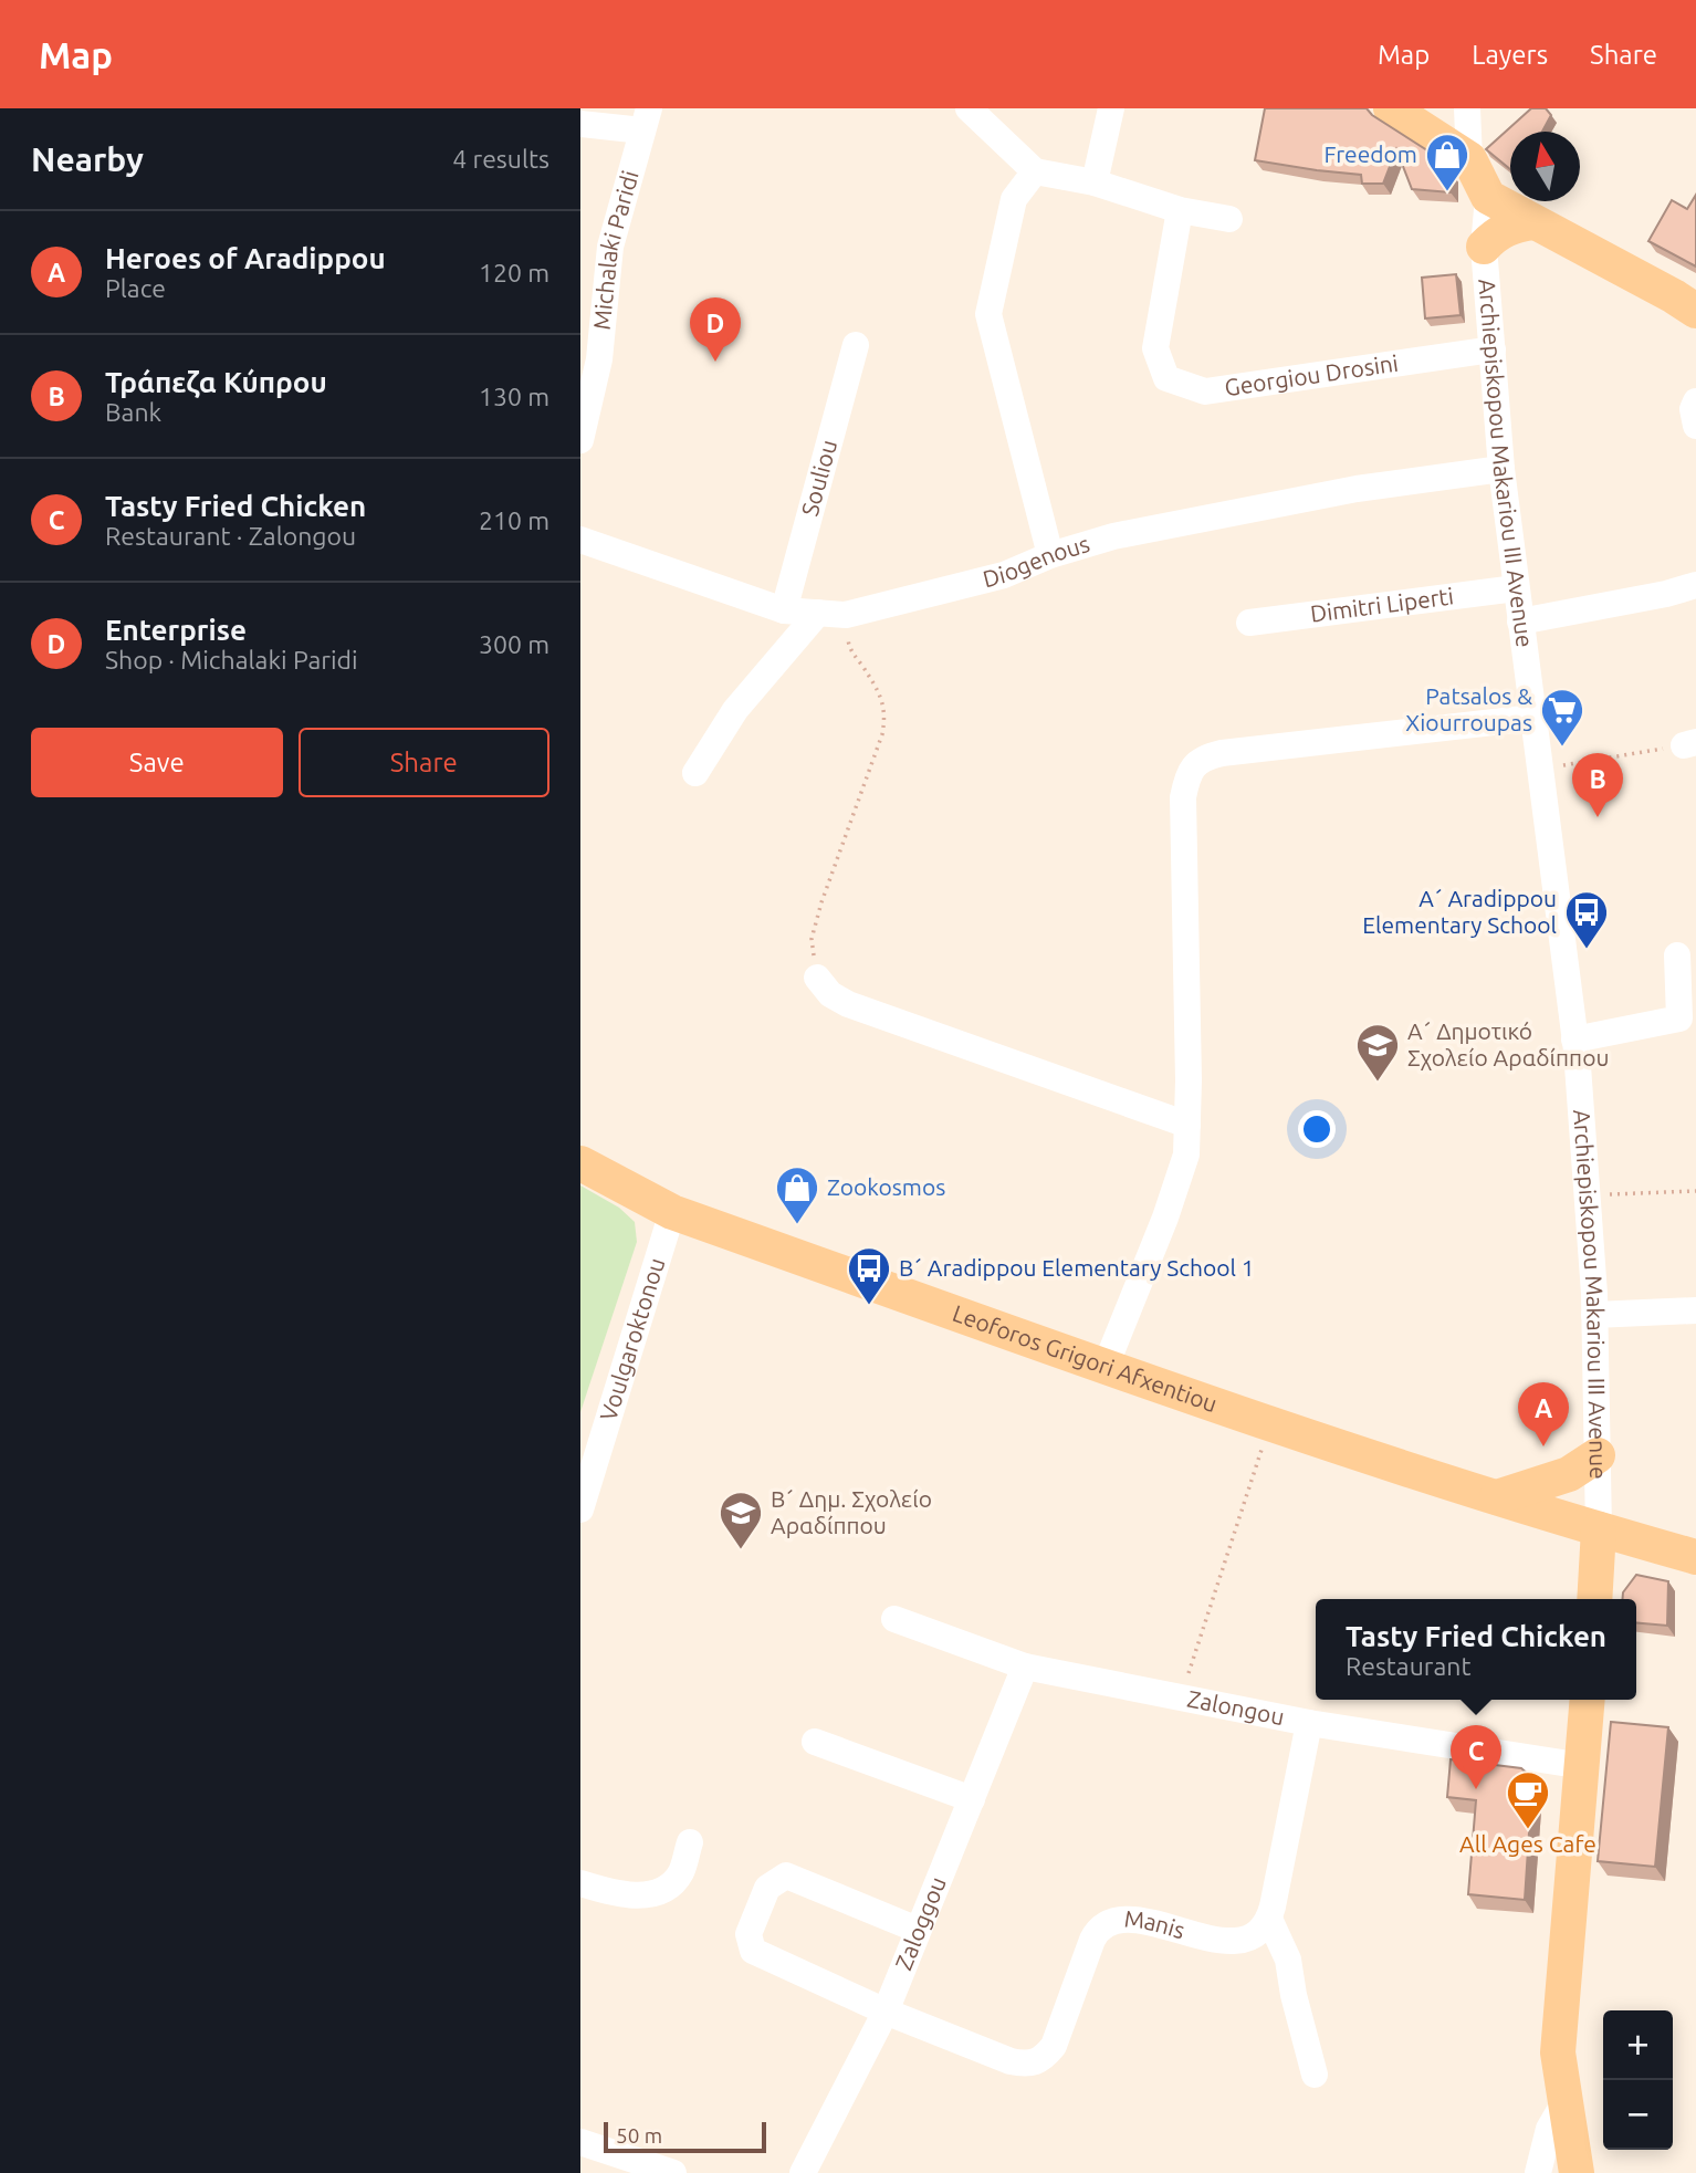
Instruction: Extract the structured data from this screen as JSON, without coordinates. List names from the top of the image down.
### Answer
{
  "streets": {
    "main road": ["Archiepiskopou Makariou III Avenue", "Leoforos Grigori Afxentiou"],
    "street": [
      "Michalaki Paridi",
      "Georgiou Drosini",
      "Souliou",
      "Diogenous",
      "Dimitri Liperti",
      "Voulgaroktonou",
      "Zalongou",
      "Zaloggou",
      "Manis"
    ]
  },
  "crossings": [
    ["Georgiou Drosini", "Archiepiskopou Makariou III Avenue"],
    ["Archiepiskopou Makariou III Avenue", "Diogenous"],
    ["Archiepiskopou Makariou III Avenue", "Dimitri Liperti"],
    ["Archiepiskopou Makariou III Avenue", "Leoforos Grigori Afxentiou"],
    ["Souliou", "Diogenous"],
    ["Voulgaroktonou", "Leoforos Grigori Afxentiou"],
    ["Zalongou", "Zaloggou"],
    ["Zaloggou", "Manis"]
  ],
  "places": {
    "shop": ["Freedom", "Zookosmos"],
    "supermarket": ["Patsalos & Xiourroupas"],
    "bus stop": ["A´ Aradippou Elementary School", "B´ Aradippou Elementary School 1"],
    "school or university": ["Α´ Δημοτικό Σχολείο Αραδίππου", "Β´ Δημ. Σχολείο Αραδίππου"],
    "cafe": ["All Ages Cafe"]
  },
  "scale_bar": "50 m",
  "north": "top",
  "page": {
    "header": "Map",
    "nav": ["Map", "Layers", "Share"],
    "heading": ["Nearby", "4 results"],
    "list": [
      {
        "mark": "A",
        "name": "Heroes of Aradippou",
        "note": "Place",
        "value": "120 m"
      },
      {
        "mark": "B",
        "name": "Τράπεζα Κύπρου",
        "note": "Bank",
        "value": "130 m"
      },
      {
        "mark": "C",
        "name": "Tasty Fried Chicken",
        "note": "Restaurant · Zalongou",
        "value": "210 m"
      },
      {
        "mark": "D",
        "name": "Enterprise",
        "note": "Shop · Michalaki Paridi",
        "value": "300 m"
      }
    ],
    "pins": [
      "D",
      "B",
      "A",
      "C"
    ],
    "buttons": ["Save", "Share"],
    "popup": ["Tasty Fried Chicken", "Restaurant"],
    "map_buttons": ["+", "−"],
    "scale": "50 m"
  }
}
